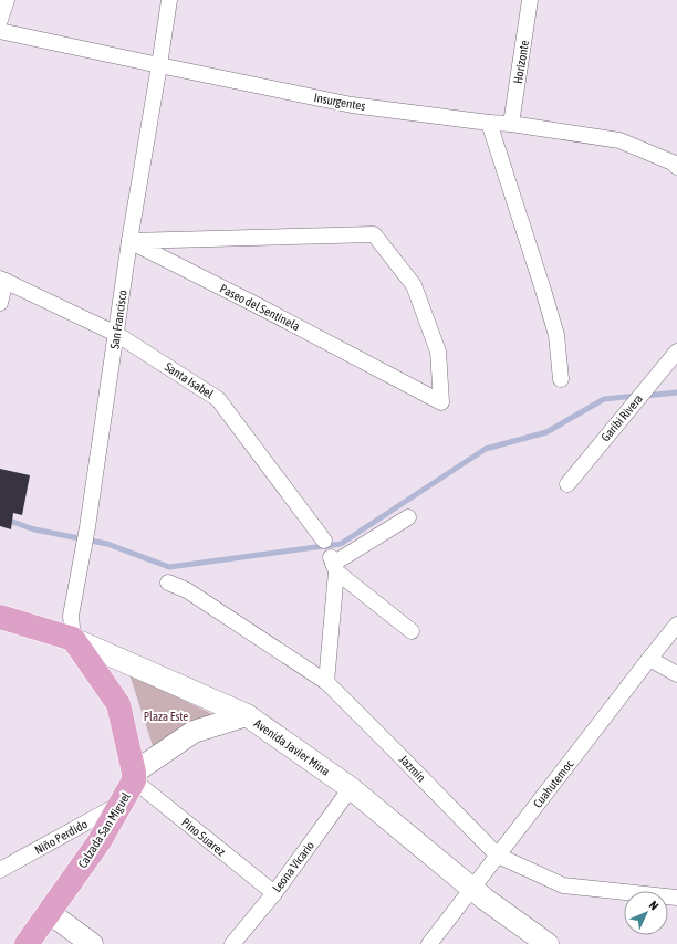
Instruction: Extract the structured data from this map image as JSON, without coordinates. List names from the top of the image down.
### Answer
{
  "streets": {
    "main road": ["Avenida Javier Mina", "Calzada San Miguel"],
    "street": [
      "Horizonte",
      "Insurgentes",
      "Paseo del Sentinela",
      "San Francisco",
      "Santa Isabel",
      "Garibi Rivera",
      "Jazmín",
      "Cuahutemoc",
      "Niño Perdido",
      "Pino Suarez",
      "Leona Vicario"
    ]
  },
  "crossings": [
    ["Horizonte", "Insurgentes"],
    ["Insurgentes", "San Francisco"],
    ["Paseo del Sentinela", "San Francisco"],
    ["San Francisco", "Santa Isabel"],
    ["San Francisco", "Avenida Javier Mina"],
    ["Avenida Javier Mina", "Cuahutemoc"],
    ["Avenida Javier Mina", "Leona Vicario"],
    ["Jazmín", "Cuahutemoc"],
    ["Calzada San Miguel", "Niño Perdido"],
    ["Calzada San Miguel", "Pino Suarez"],
    ["Pino Suarez", "Leona Vicario"]
  ],
  "parks": ["Plaza Este"],
  "north": "top right"
}
